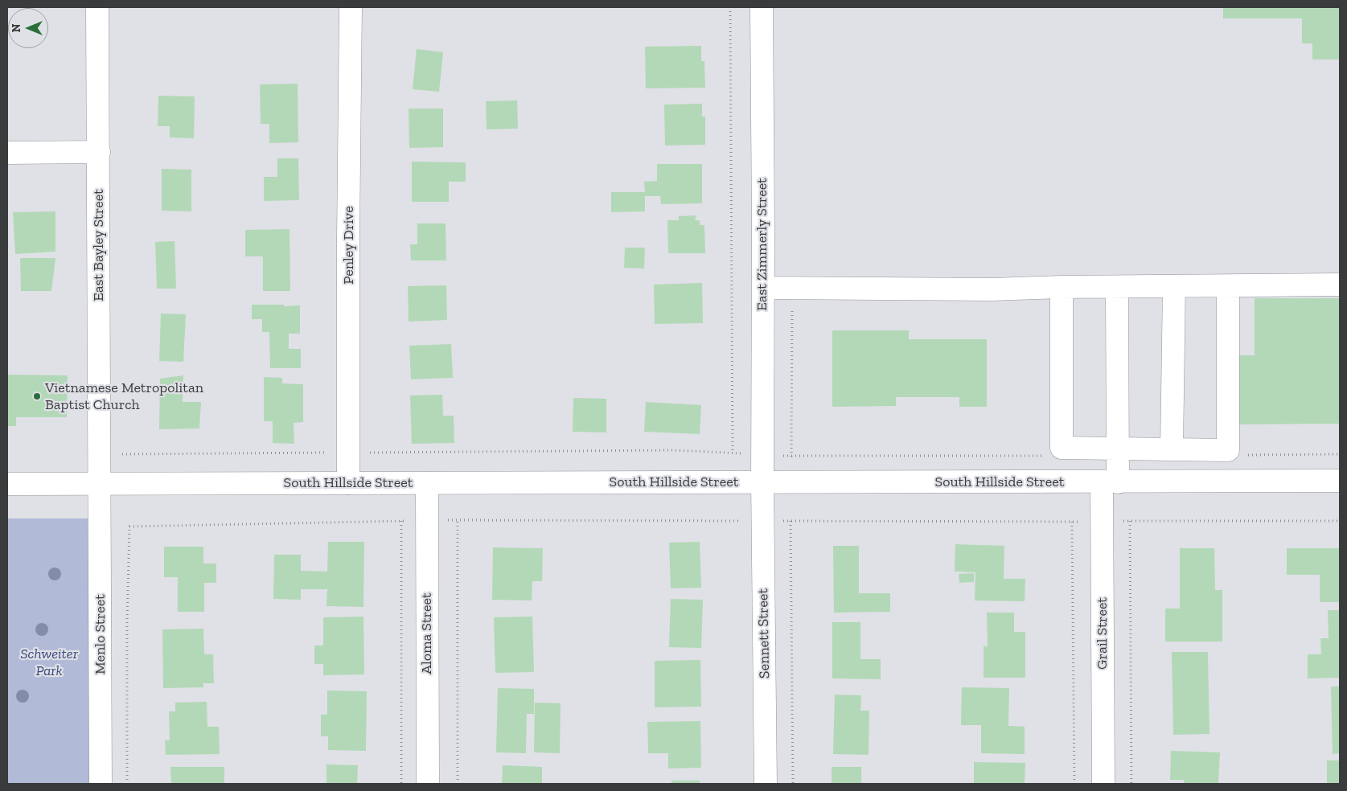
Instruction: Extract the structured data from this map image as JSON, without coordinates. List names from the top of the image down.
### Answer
{
  "streets": {
    "street": [
      "East Zimmerly Street",
      "East Bayley Street",
      "Penley Drive",
      "South Hillside Street",
      "Aloma Street",
      "Sennett Street",
      "Grail Street",
      "Menlo Street"
    ]
  },
  "crossings": [
    ["East Zimmerly Street", "South Hillside Street"],
    ["East Zimmerly Street", "Sennett Street"],
    ["East Bayley Street", "South Hillside Street"],
    ["East Bayley Street", "Menlo Street"],
    ["Penley Drive", "South Hillside Street"],
    ["South Hillside Street", "Aloma Street"],
    ["South Hillside Street", "Sennett Street"],
    ["South Hillside Street", "Grail Street"],
    ["South Hillside Street", "Menlo Street"]
  ],
  "parks": ["Schweiter Park"],
  "places": ["Vietnamese Metropolitan Baptist Church"],
  "north": "left"
}
